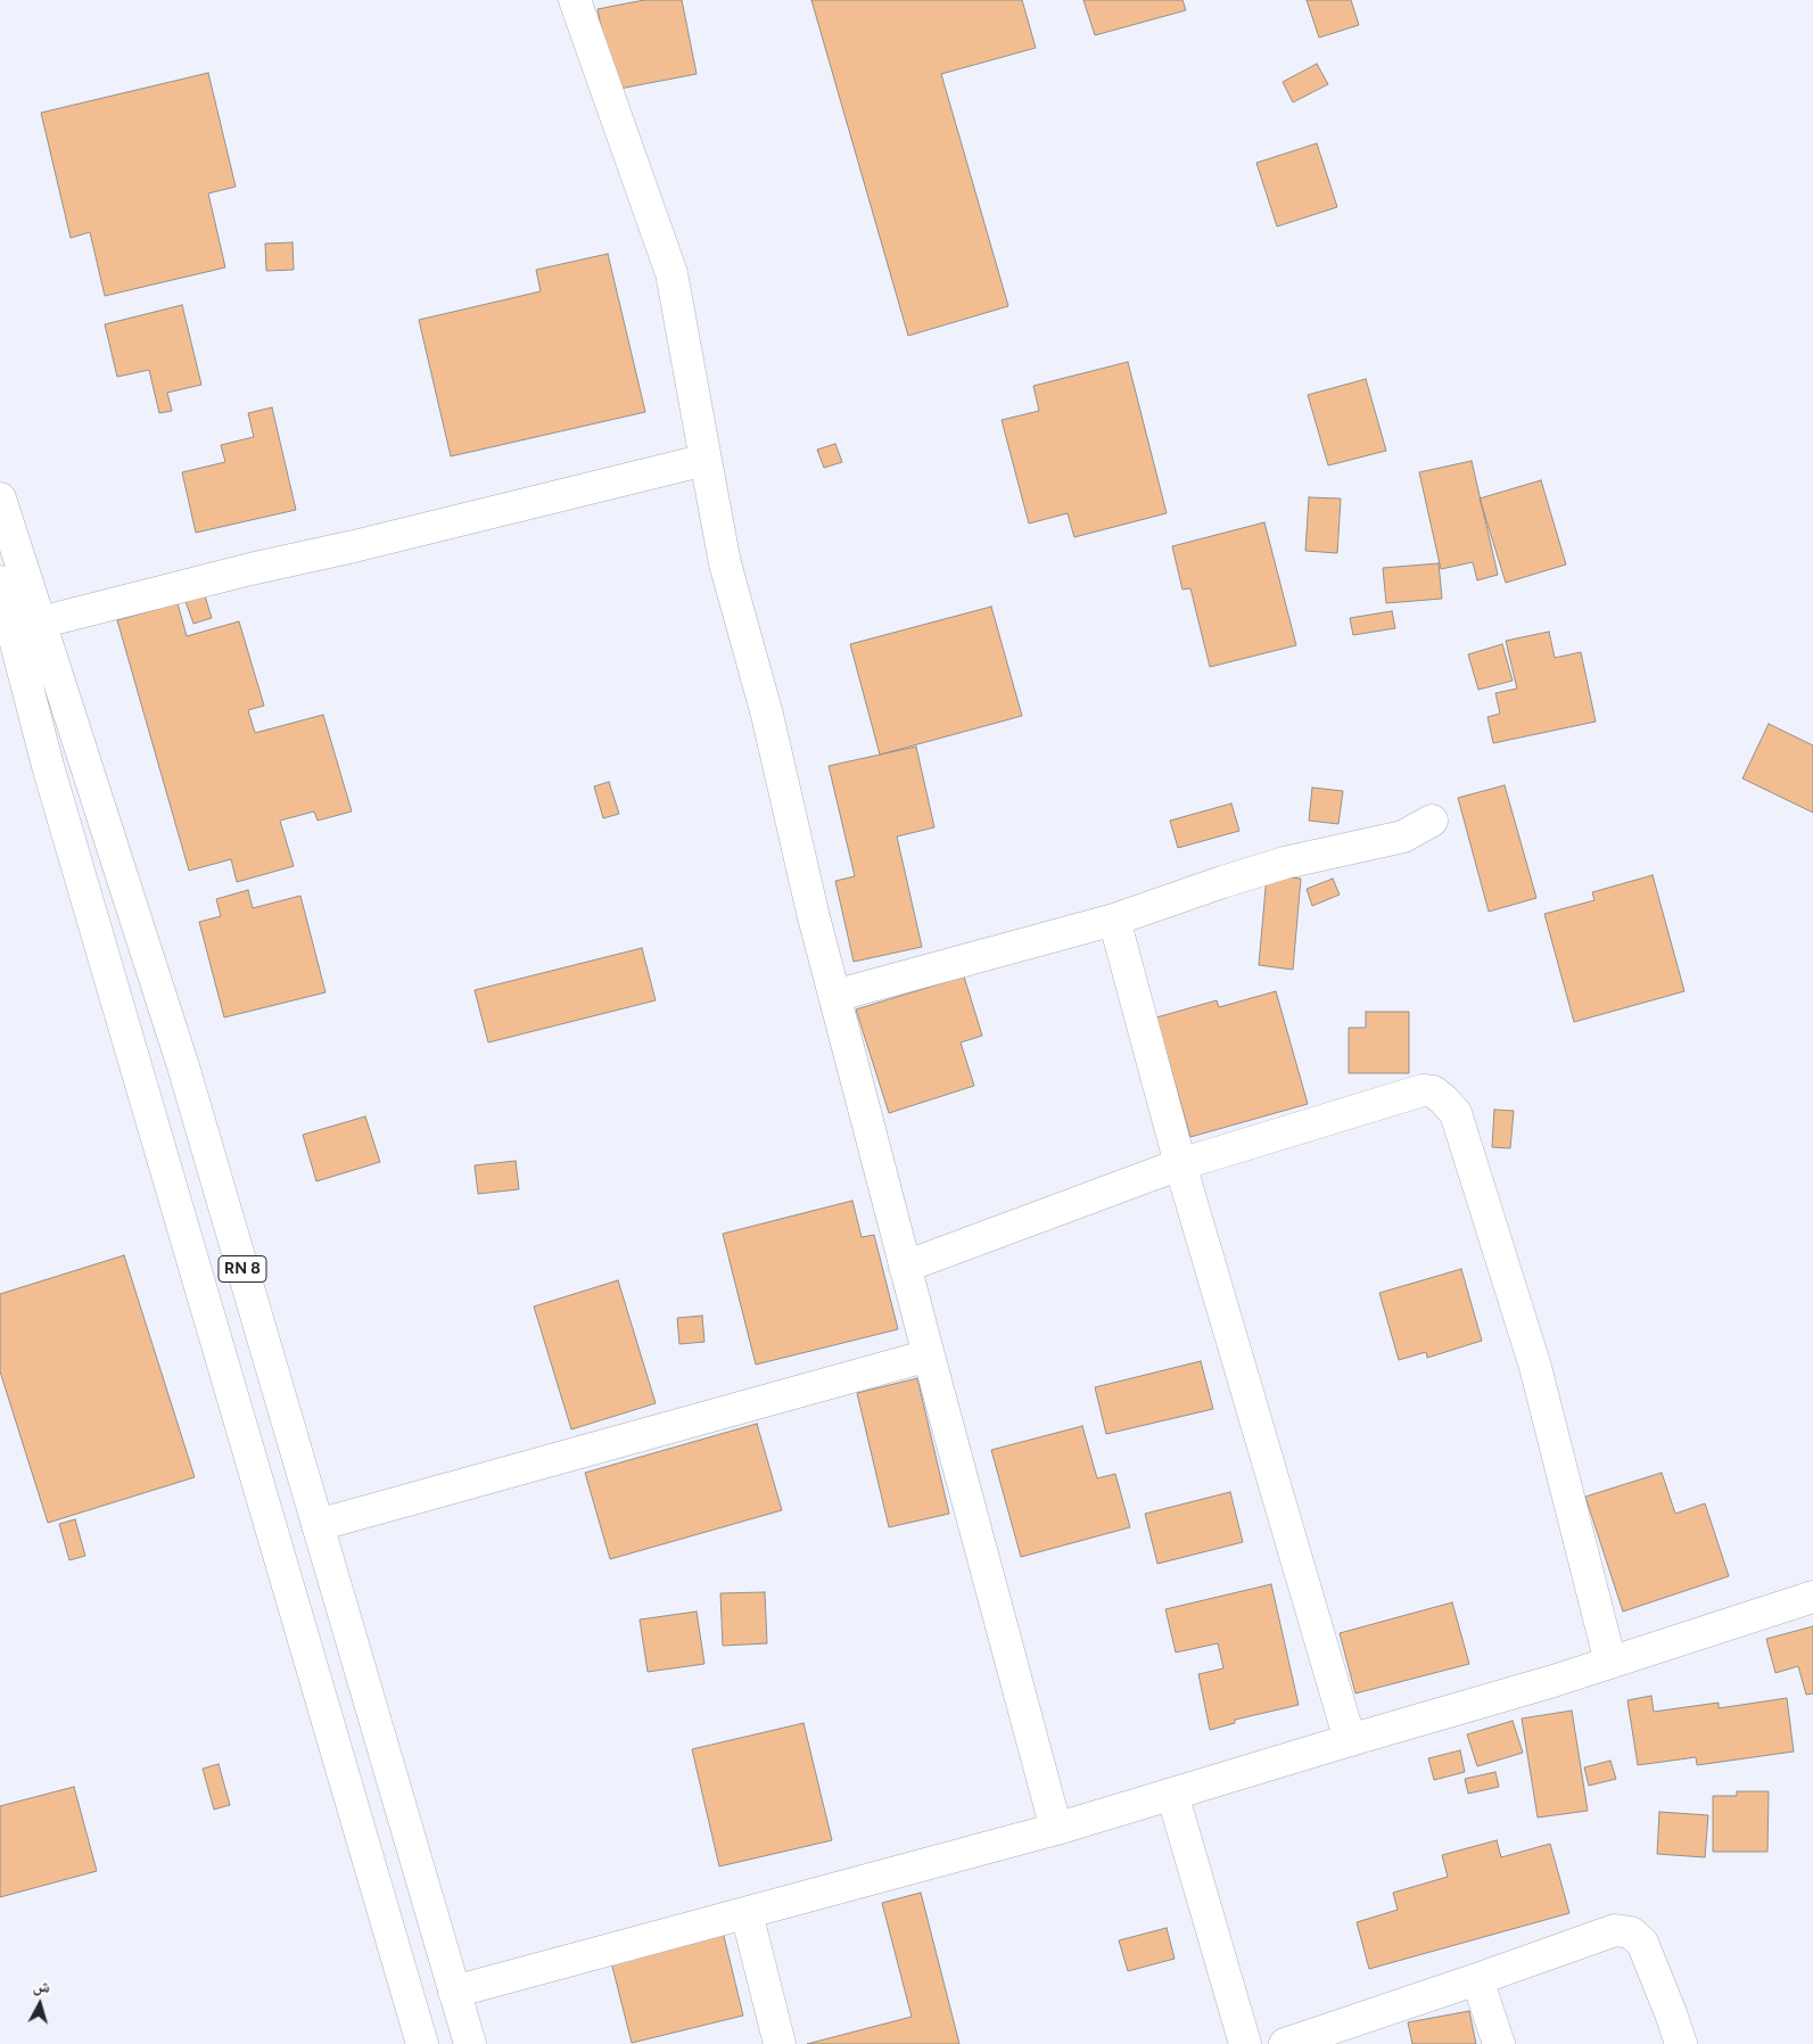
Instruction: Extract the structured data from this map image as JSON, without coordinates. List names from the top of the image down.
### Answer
{
  "streets": {
    "street": ["RN 8"]
  },
  "north": "top"
}
